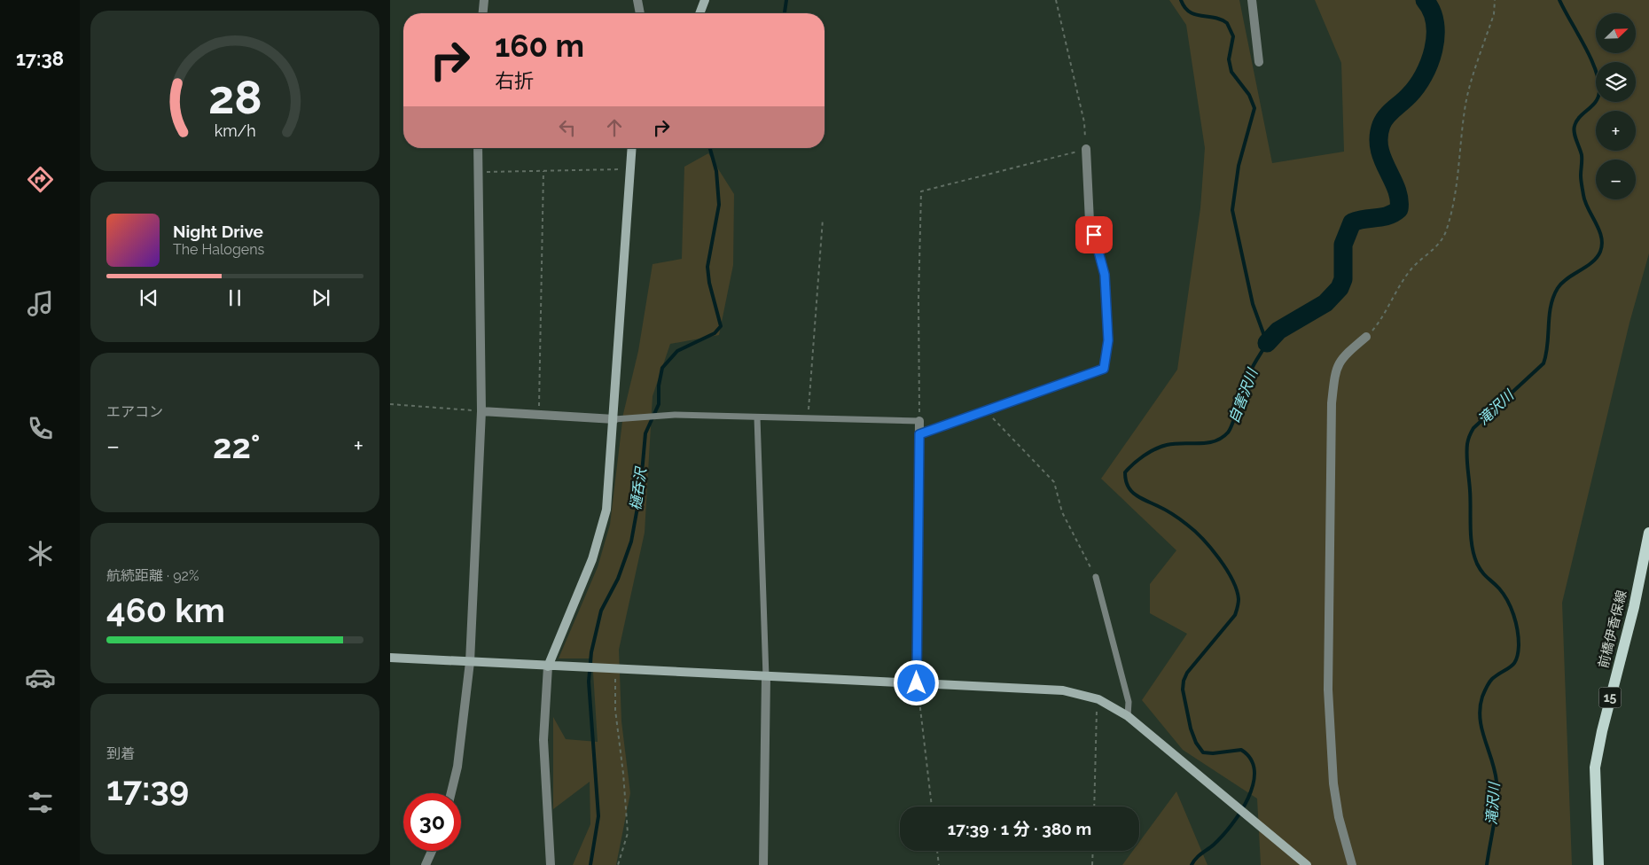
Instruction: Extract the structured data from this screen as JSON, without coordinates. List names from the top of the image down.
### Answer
{
  "streets": {
    "main road": ["前橋伊香保線", "15"]
  },
  "water": ["自害沢川", "滝沢川", "樋呑沢"],
  "north": "top right",
  "page": {
    "tabs": "17:38",
    "map_buttons": ["+", "−"],
    "turn": ["160 m", "右折"],
    "song": ["Night Drive", "The Halogens"],
    "tile": [
      "エアコン",
      ["航続距離 · 92%", "460 km"],
      ["到着", "17:39"]
    ],
    "heat": ["−", "22°", "+"],
    "limit": "30",
    "trip": "17:39 · 1 分 · 380 m",
    "gauge": ["28", "km/h"]
  }
}
